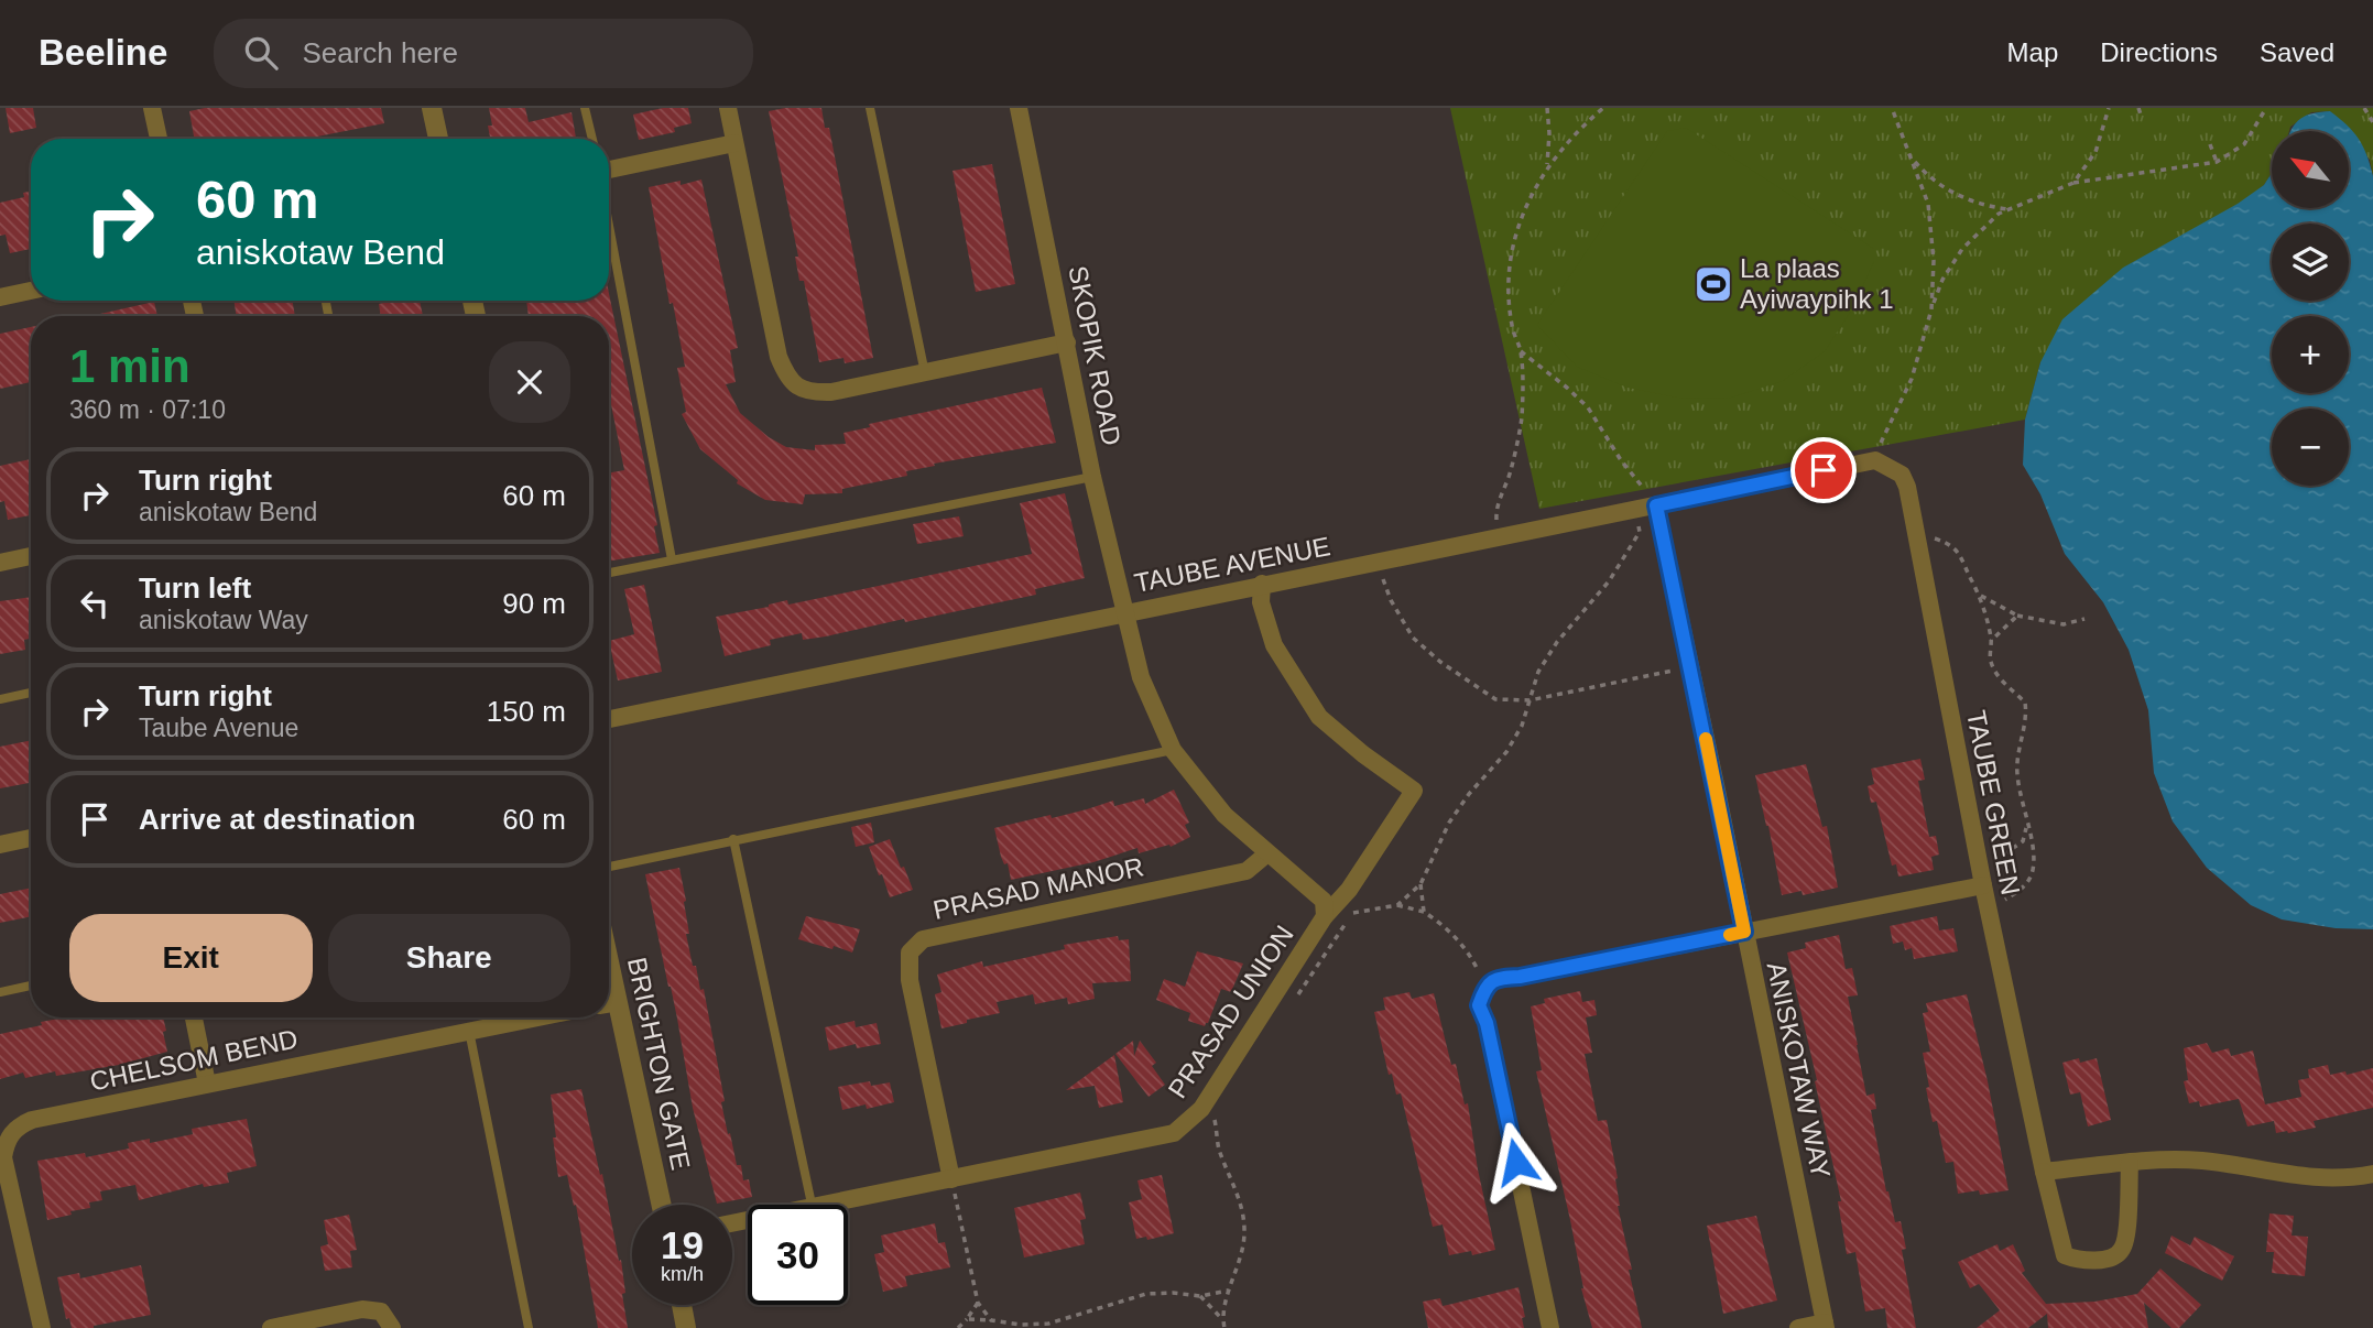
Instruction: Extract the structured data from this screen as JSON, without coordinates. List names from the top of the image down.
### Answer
{
  "streets": {
    "street": [
      "SKOPIK ROAD",
      "TAUBE AVENUE",
      "TAUBE GREEN",
      "PRASAD MANOR",
      "PRASAD UNION",
      "CHELSOM BEND",
      "BRIGHTON GATE",
      "ANISKOTAW WAY"
    ]
  },
  "crossings": [
    ["SKOPIK ROAD", "TAUBE AVENUE"],
    ["SKOPIK ROAD", "PRASAD UNION"],
    ["TAUBE AVENUE", "TAUBE GREEN"],
    ["TAUBE AVENUE", "PRASAD UNION"],
    ["TAUBE AVENUE", "ANISKOTAW WAY"],
    ["PRASAD MANOR", "PRASAD UNION"]
  ],
  "places": {
    "sports": ["La plaas Ayiwaypihk 1"]
  },
  "north": "top left",
  "page": {
    "header": "Beeline",
    "search": "Search here",
    "nav": ["Map", "Directions", "Saved"],
    "map_buttons": ["+", "−"],
    "turn": ["60 m", "aniskotaw Bend"],
    "heading": ["1 min", "360 m · 07:10"],
    "list": [
      {
        "name": "Turn right",
        "note": "aniskotaw Bend",
        "value": "60 m"
      },
      {
        "name": "Turn left",
        "note": "aniskotaw Way",
        "value": "90 m"
      },
      {
        "name": "Turn right",
        "note": "Taube Avenue",
        "value": "150 m"
      },
      {
        "name": "Arrive at destination",
        "value": "60 m"
      }
    ],
    "buttons": ["Exit", "Share"],
    "speed": "19 km/h",
    "limit": "30"
  }
}
